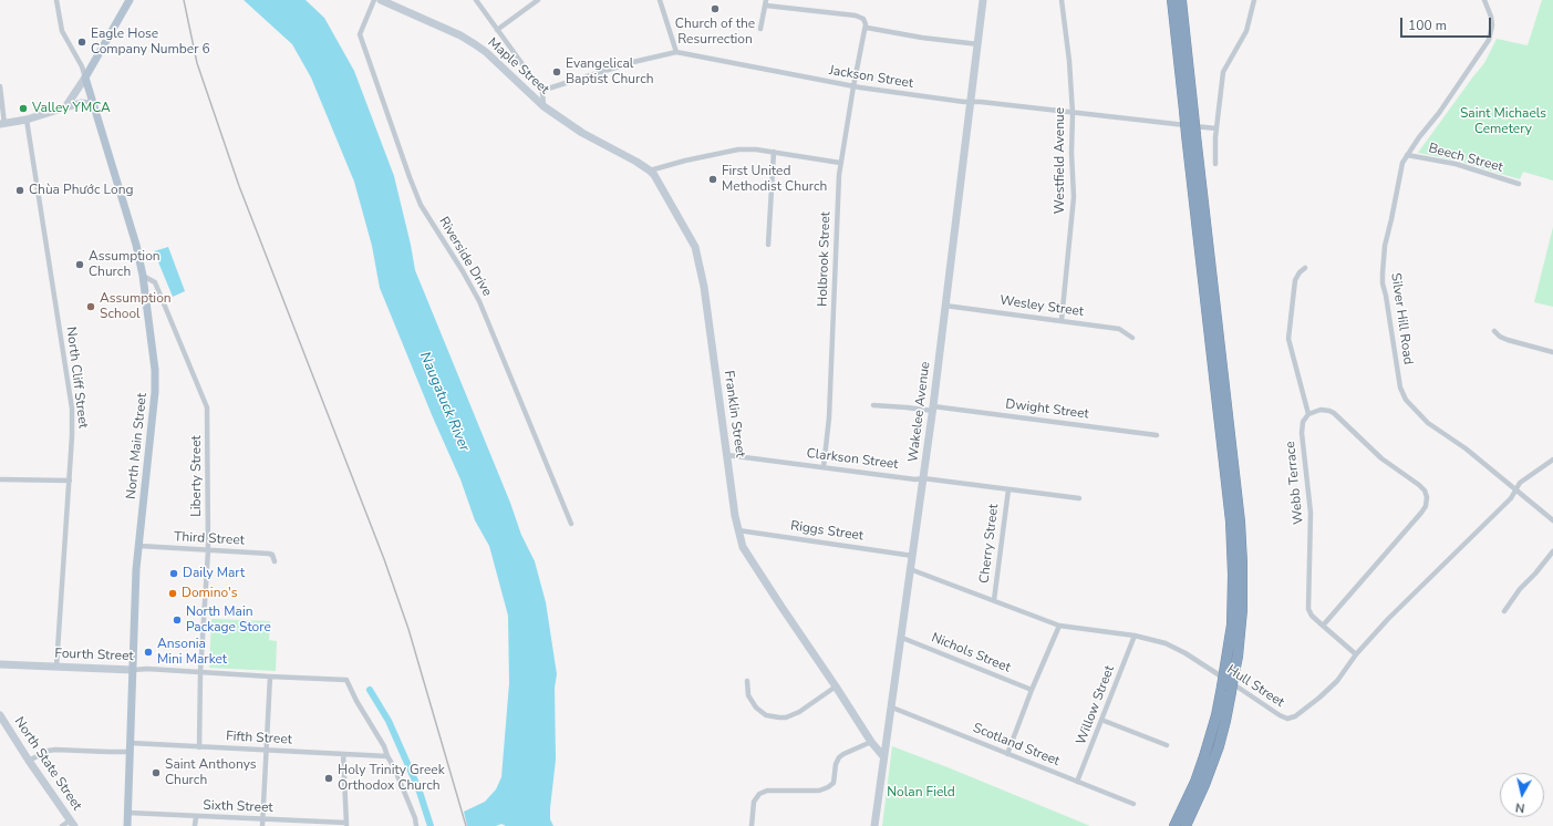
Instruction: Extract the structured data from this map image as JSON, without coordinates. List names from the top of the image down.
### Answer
{
  "streets": {
    "main road": [
      "Maple Street",
      "Wakelee Avenue",
      "Franklin Street",
      "North Main Street",
      "Fourth Street",
      "North State Street"
    ],
    "street": [
      "Jackson Street",
      "Beech Street",
      "Westfield Avenue",
      "Riverside Drive",
      "Holbrook Street",
      "Wesley Street",
      "Silver Hill Road",
      "North Cliff Street",
      "Dwight Street",
      "Clarkson Street",
      "Liberty Street",
      "Webb Terrace",
      "Riggs Street",
      "Third Street",
      "Cherry Street",
      "Nichols Street",
      "Hull Street",
      "Willow Street",
      "Fifth Street",
      "Scotland Street",
      "Sixth Street"
    ]
  },
  "crossings": [
    ["Maple Street", "Franklin Street"],
    ["Jackson Street", "Westfield Avenue"],
    ["Jackson Street", "Holbrook Street"],
    ["Jackson Street", "Wakelee Avenue"],
    ["Beech Street", "Silver Hill Road"],
    ["Westfield Avenue", "Wesley Street"],
    ["Holbrook Street", "Clarkson Street"],
    ["Wesley Street", "Wakelee Avenue"],
    ["Silver Hill Road", "Hull Street"],
    ["North Cliff Street", "Fourth Street"],
    ["Dwight Street", "Wakelee Avenue"],
    ["Wakelee Avenue", "Franklin Street"],
    ["Wakelee Avenue", "Clarkson Street"],
    ["Wakelee Avenue", "Riggs Street"],
    ["Wakelee Avenue", "Nichols Street"],
    ["Wakelee Avenue", "Hull Street"],
    ["Wakelee Avenue", "Scotland Street"],
    ["Franklin Street", "Clarkson Street"],
    ["Franklin Street", "Riggs Street"],
    ["North Main Street", "Liberty Street"],
    ["North Main Street", "Third Street"],
    ["North Main Street", "Fourth Street"],
    ["North Main Street", "Fifth Street"],
    ["North Main Street", "Sixth Street"],
    ["Clarkson Street", "Cherry Street"],
    ["Liberty Street", "Third Street"],
    ["Liberty Street", "Fourth Street"],
    ["Liberty Street", "Fifth Street"],
    ["Webb Terrace", "Hull Street"],
    ["Cherry Street", "Hull Street"],
    ["Fourth Street", "Fifth Street"],
    ["Hull Street", "Willow Street"],
    ["Willow Street", "Scotland Street"]
  ],
  "water": ["Naugatuck River"],
  "parks": ["Saint Michaels Cemetery", "Nolan Field"],
  "places": [
    "Church of the Resurrection",
    "Eagle Hose Company Number 6",
    "Evangelical Baptist Church",
    "Valley YMCA",
    "First United Methodist Church",
    "Chùa Phước Long",
    "Assumption Church",
    "Assumption School",
    "Daily Mart",
    "Domino's",
    "North Main Package Store",
    "Ansonia Mini Market",
    "Saint Anthonys Church",
    "Holy Trinity Greek Orthodox Church"
  ],
  "scale_bar": "100 m",
  "north": "bottom"
}
